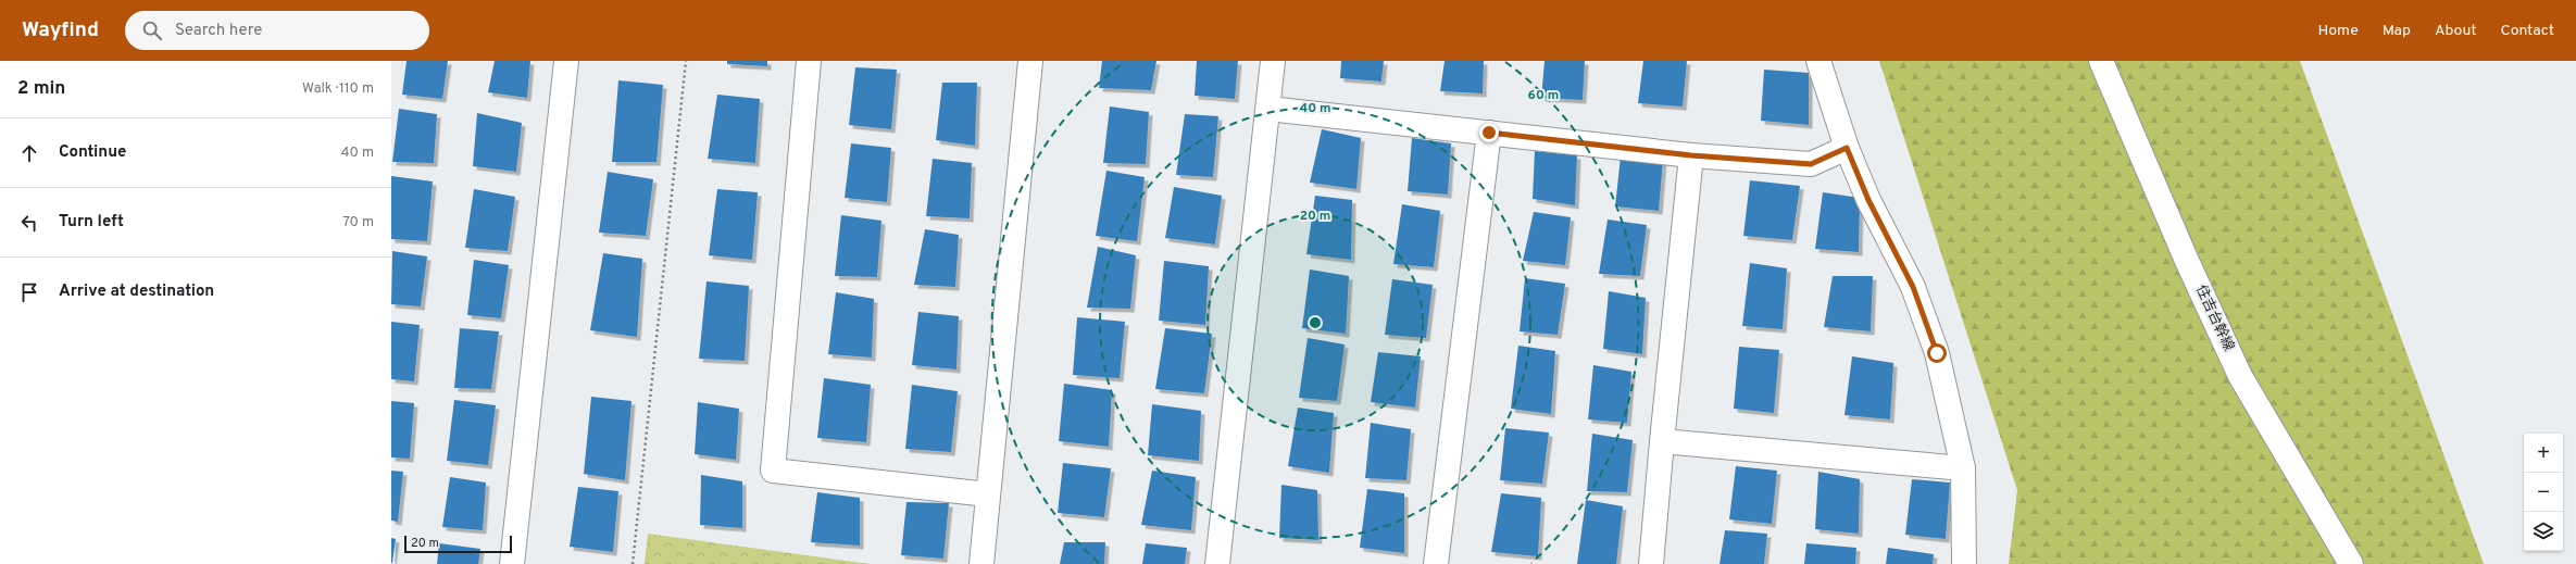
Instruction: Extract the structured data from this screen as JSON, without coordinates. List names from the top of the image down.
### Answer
{
  "streets": {
    "street": ["住吉台幹線"]
  },
  "scale_bar": "20 m",
  "page": {
    "header": "Wayfind",
    "search": "Search here",
    "nav": [
      "Home",
      "Map",
      "About",
      "Contact"
    ],
    "heading": ["2 min", "Walk · 110 m"],
    "list": [
      ["Continue", "40 m"],
      ["Turn left", "70 m"],
      "Arrive at destination"
    ],
    "map_buttons": ["+", "−"],
    "scale": "20 m"
  },
  "rings": ["60 m", "40 m", "20 m"]
}
